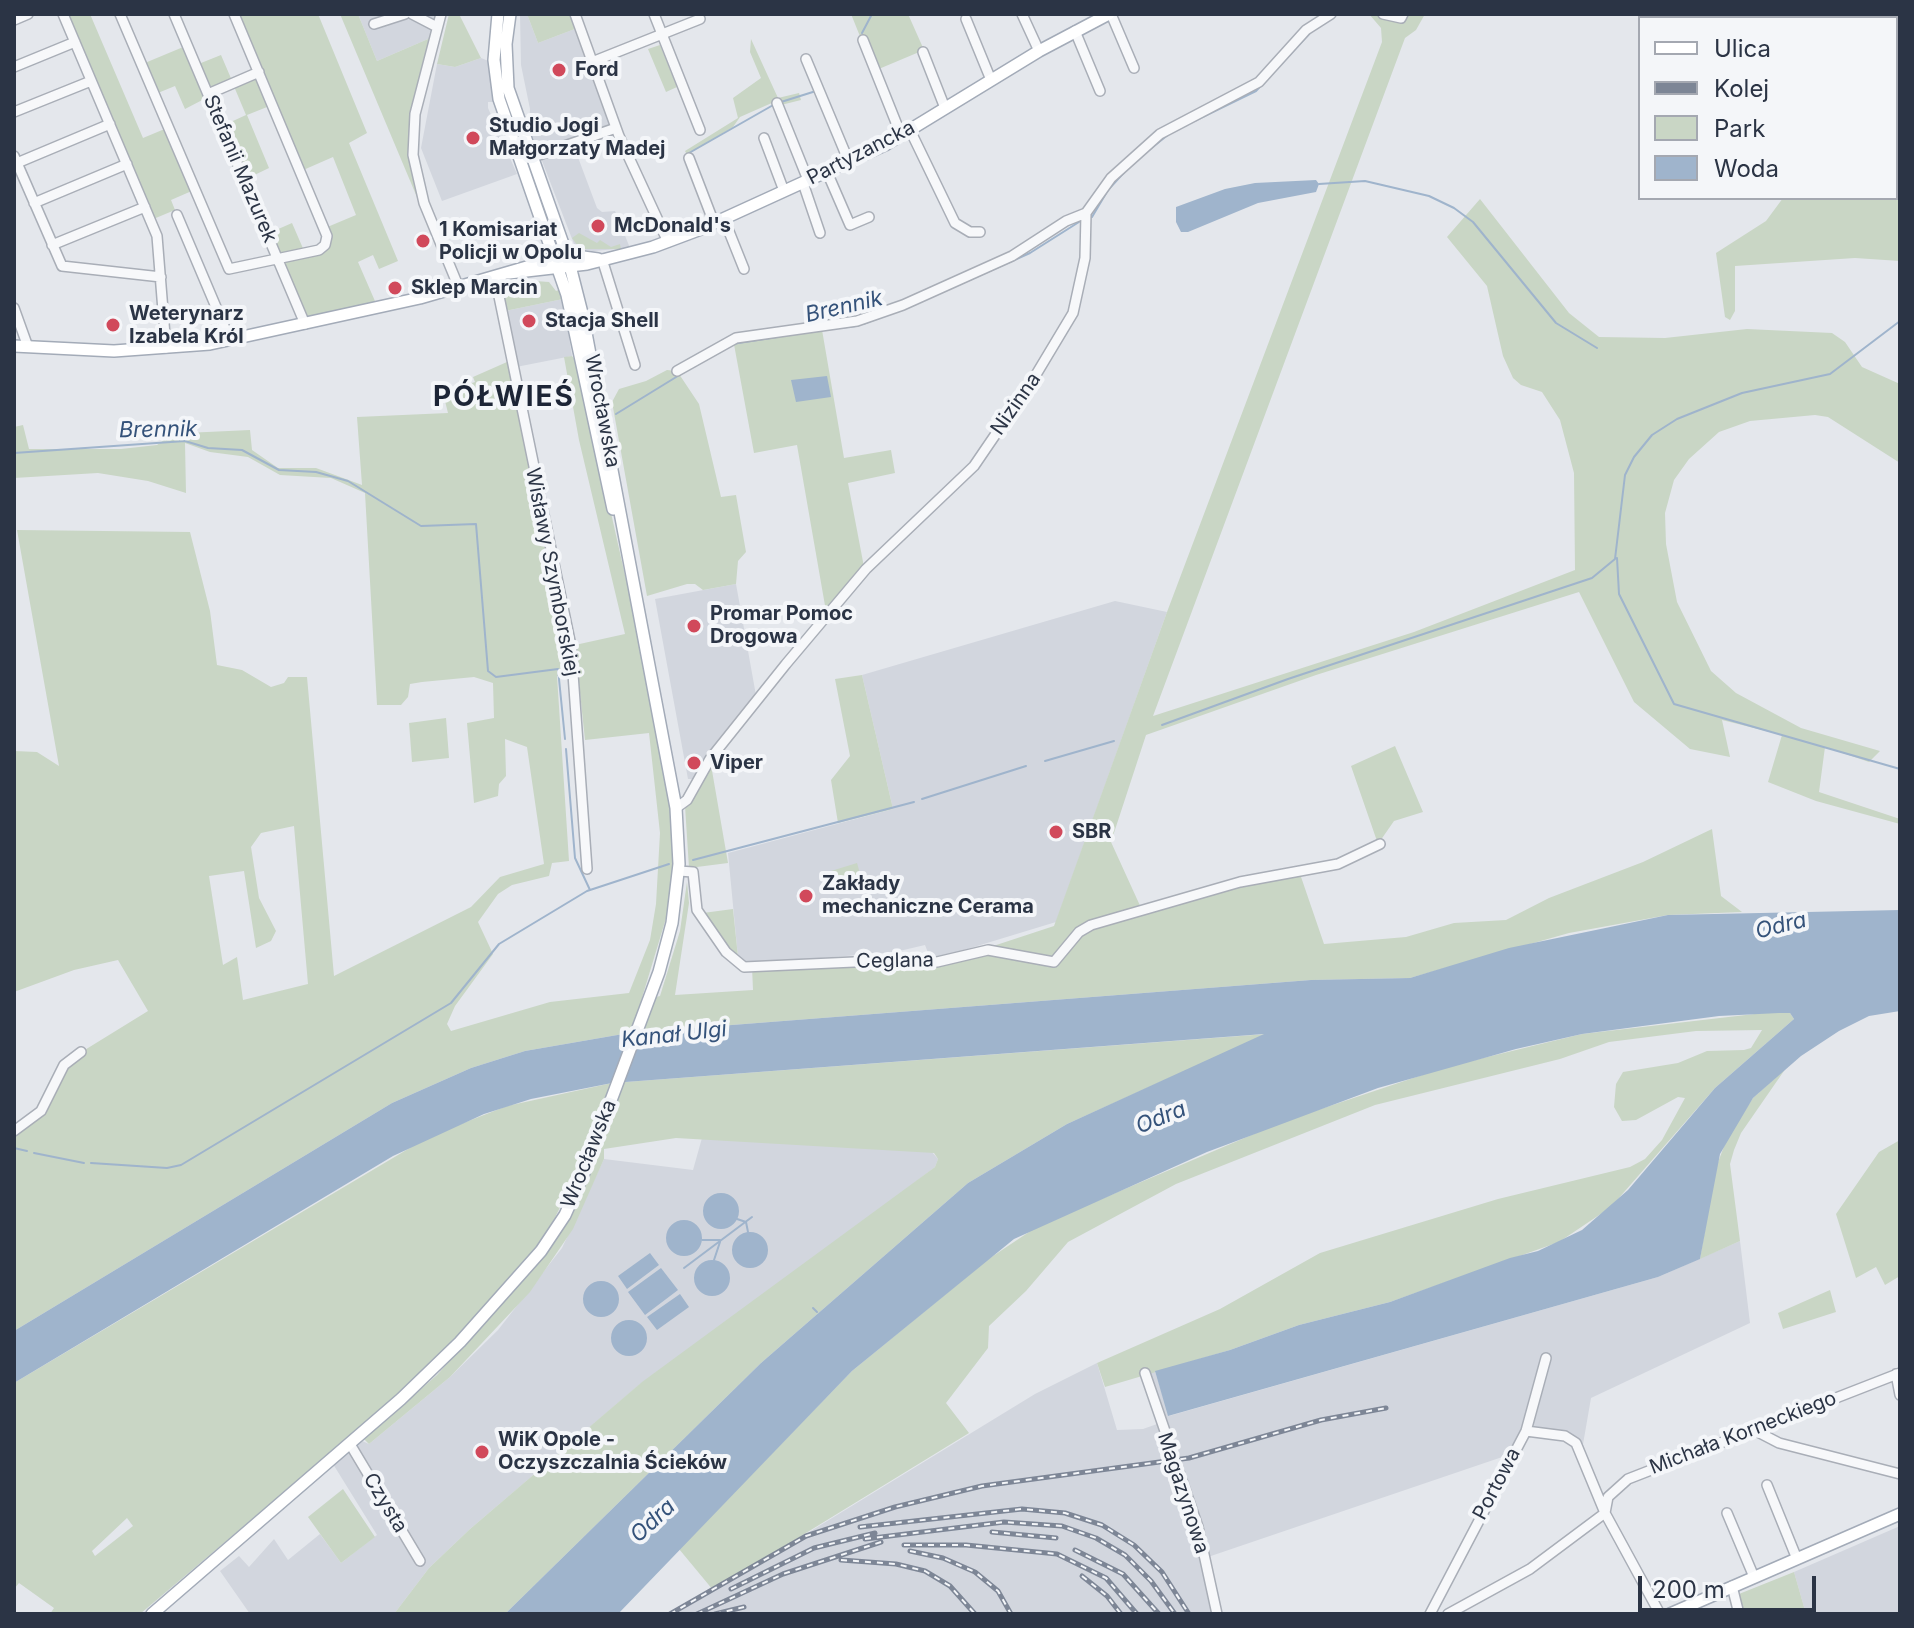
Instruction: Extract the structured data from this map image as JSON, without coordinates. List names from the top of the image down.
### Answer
{
  "streets": {
    "main road": ["Partyzancka", "Wrocławska"],
    "street": [
      "Stefanii Mazurek",
      "Nizinna",
      "Wisławy Szymborskiej",
      "Ceglana",
      "Michała Korneckiego",
      "Portowa",
      "Magazynowa",
      "Czysta"
    ]
  },
  "crossings": [
    ["Partyzancka", "Wrocławska"],
    ["Nizinna", "Wrocławska"],
    ["Wrocławska", "Ceglana"],
    ["Wrocławska", "Czysta"]
  ],
  "districts": ["PÓŁWIEŚ"],
  "water": ["Brennik", "Odra", "Kanał Ulgi"],
  "places": [
    "Ford",
    "Studio Jogi Małgorzaty Madej",
    "McDonald's",
    "1 Komisariat Policji w Opolu",
    "Sklep Marcin",
    "Stacja Shell",
    "Weterynarz Izabela Król",
    "Promar Pomoc Drogowa",
    "Viper",
    "SBR",
    "Zakłady mechaniczne Cerama",
    "WiK Opole - Oczyszczalnia Ścieków"
  ],
  "legend": [
    "Ulica",
    "Kolej",
    "Park",
    "Woda"
  ],
  "scale_bar": "200 m"
}
